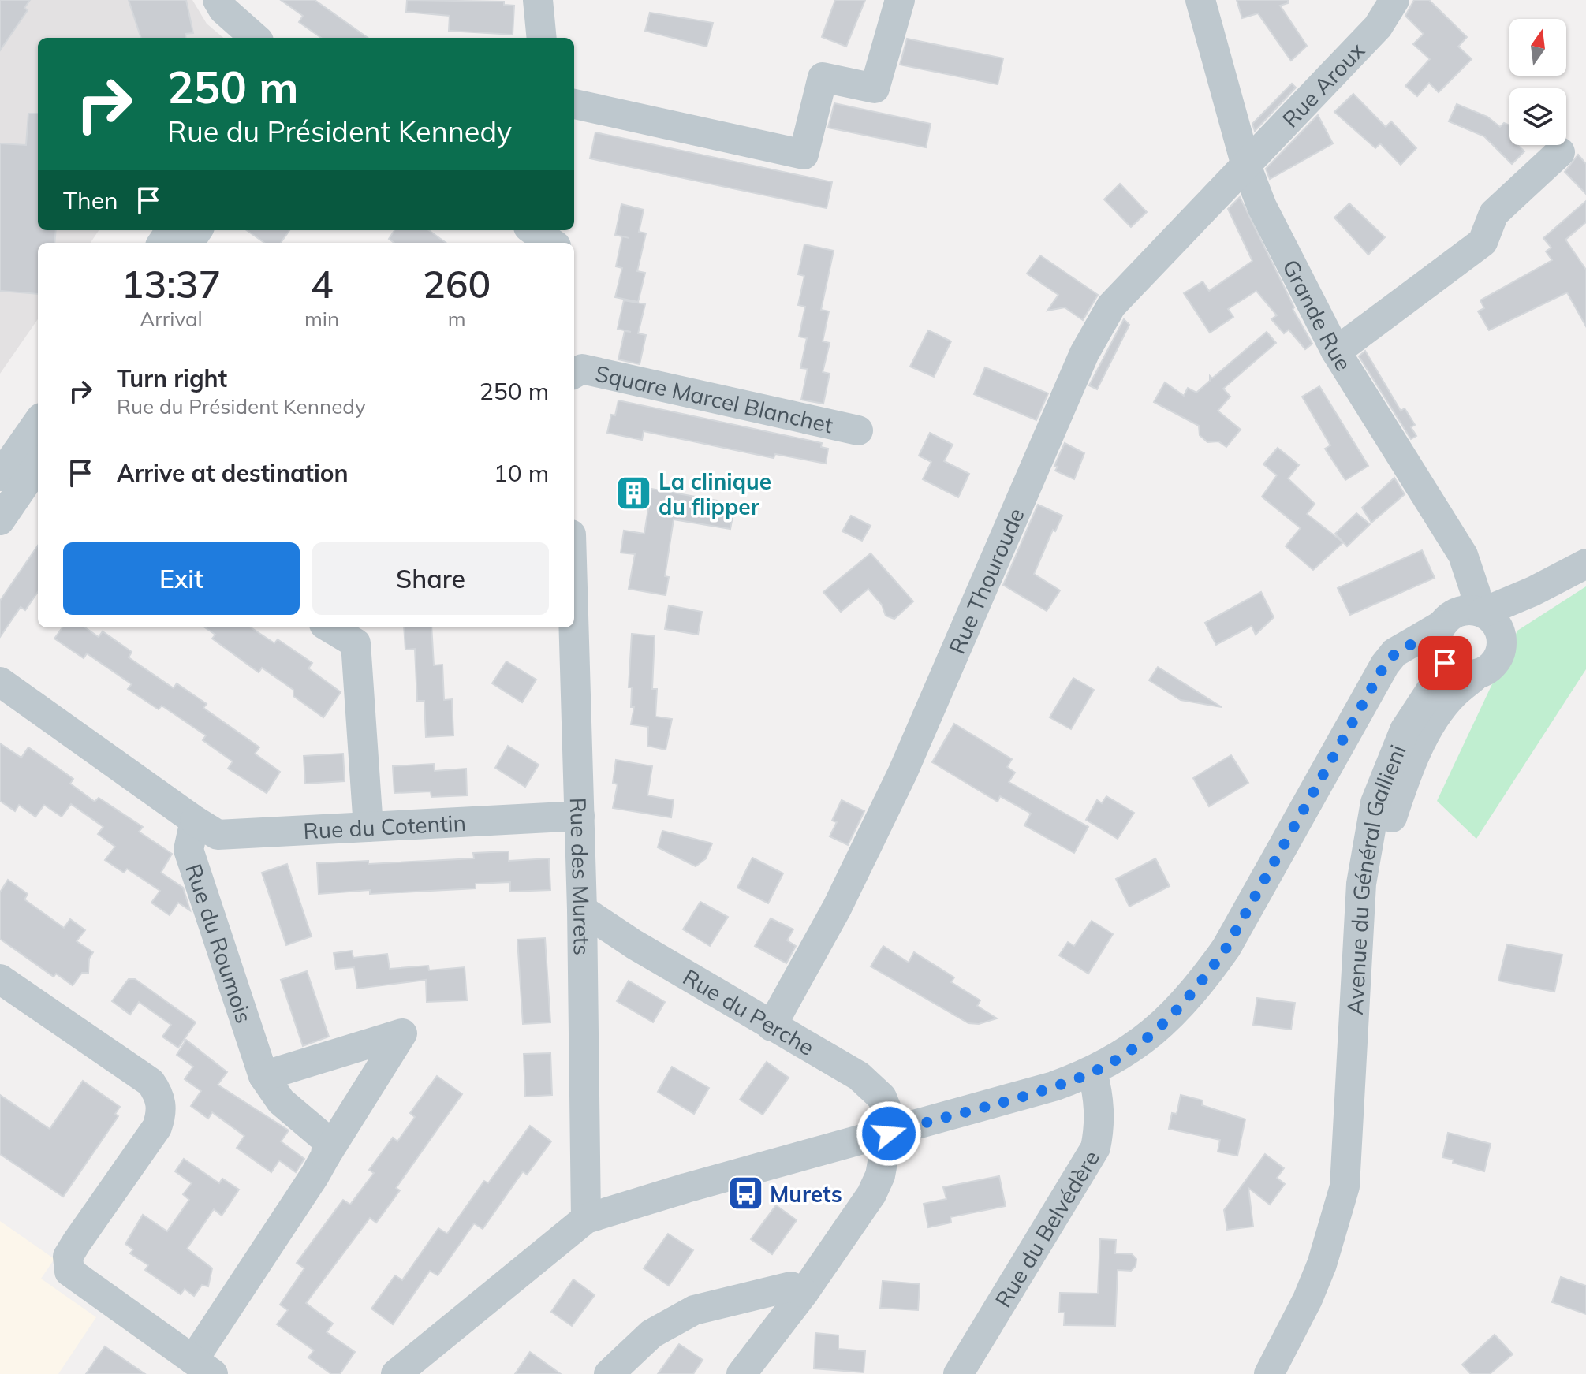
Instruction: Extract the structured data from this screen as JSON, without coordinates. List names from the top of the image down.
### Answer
{
  "streets": {
    "street": [
      "Rue Aroux",
      "Grande Rue",
      "Square Marcel Blanchet",
      "Rue Thouroude",
      "Rue du Cotentin",
      "Rue des Murets",
      "Avenue du Général Gallieni",
      "Rue du Roumois",
      "Rue du Perche",
      "Rue du Belvédère"
    ]
  },
  "crossings": [
    ["Rue Aroux", "Grande Rue"],
    ["Rue Aroux", "Rue Thouroude"],
    ["Grande Rue", "Rue Thouroude"],
    ["Grande Rue", "Avenue du Général Gallieni"],
    ["Rue Thouroude", "Rue du Perche"],
    ["Rue du Cotentin", "Rue des Murets"],
    ["Rue du Cotentin", "Rue du Roumois"],
    ["Rue des Murets", "Rue du Perche"]
  ],
  "places": {
    "building": ["La clinique du flipper"],
    "bus stop": ["Murets"]
  },
  "north": "top",
  "page": {
    "turn": ["250 m", "Rue du Président Kennedy"],
    "then": "Then",
    "eta": [
      "13:37",
      "Arrival",
      "4",
      "min",
      "260",
      "m"
    ],
    "list": [
      {
        "name": "Turn right",
        "note": "Rue du Président Kennedy",
        "value": "250 m"
      },
      {
        "name": "Arrive at destination",
        "value": "10 m"
      }
    ],
    "buttons": ["Exit", "Share"]
  }
}
